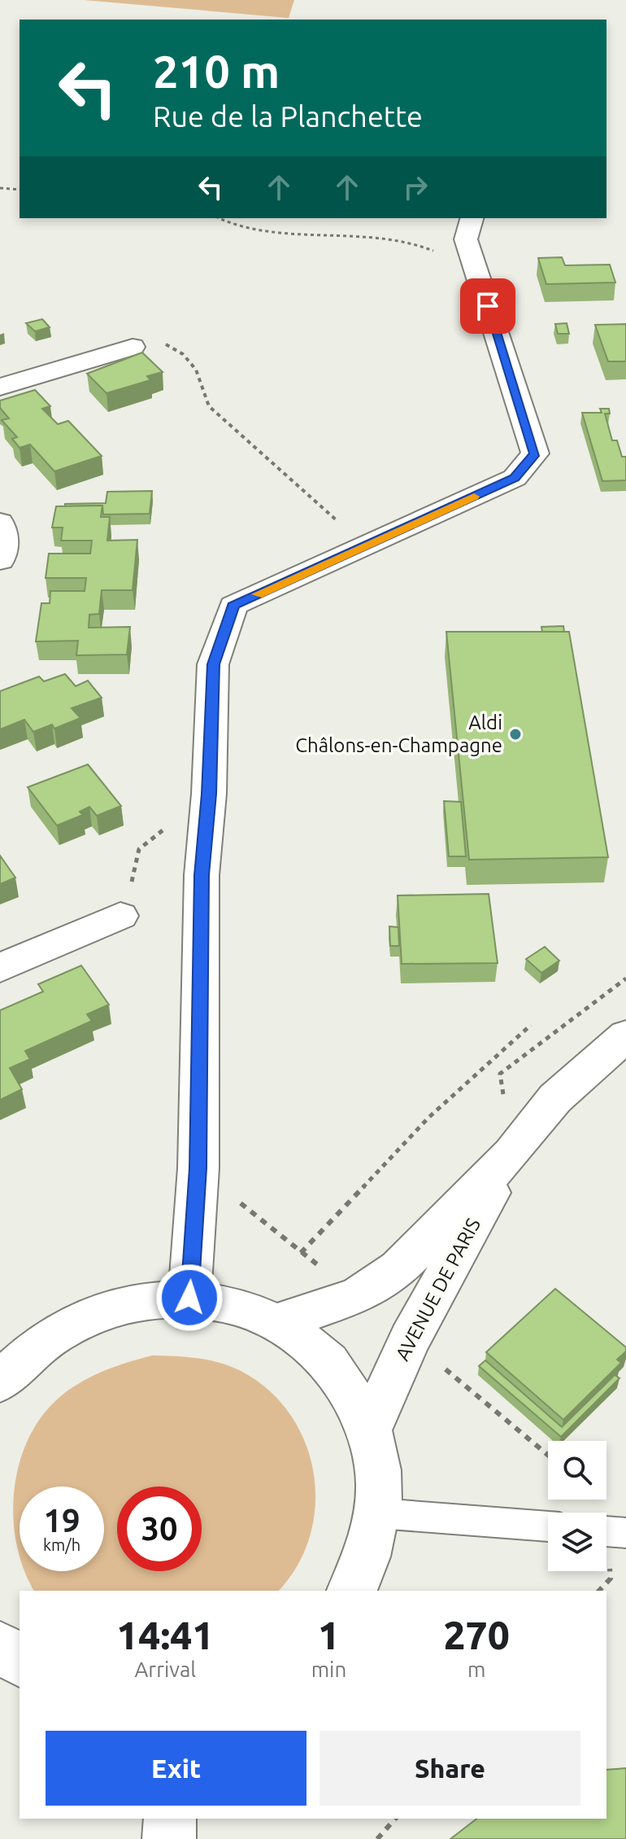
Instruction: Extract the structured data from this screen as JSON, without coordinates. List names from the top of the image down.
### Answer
{
  "streets": {
    "street": ["AVENUE DE PARIS"]
  },
  "places": ["Aldi Châlons-en-Champagne"],
  "page": {
    "turn": ["210 m", "Rue de la Planchette"],
    "speed": "19 km/h",
    "limit": "30",
    "eta": [
      "14:41",
      "Arrival",
      "1",
      "min",
      "270",
      "m"
    ],
    "buttons": ["Exit", "Share"]
  }
}
